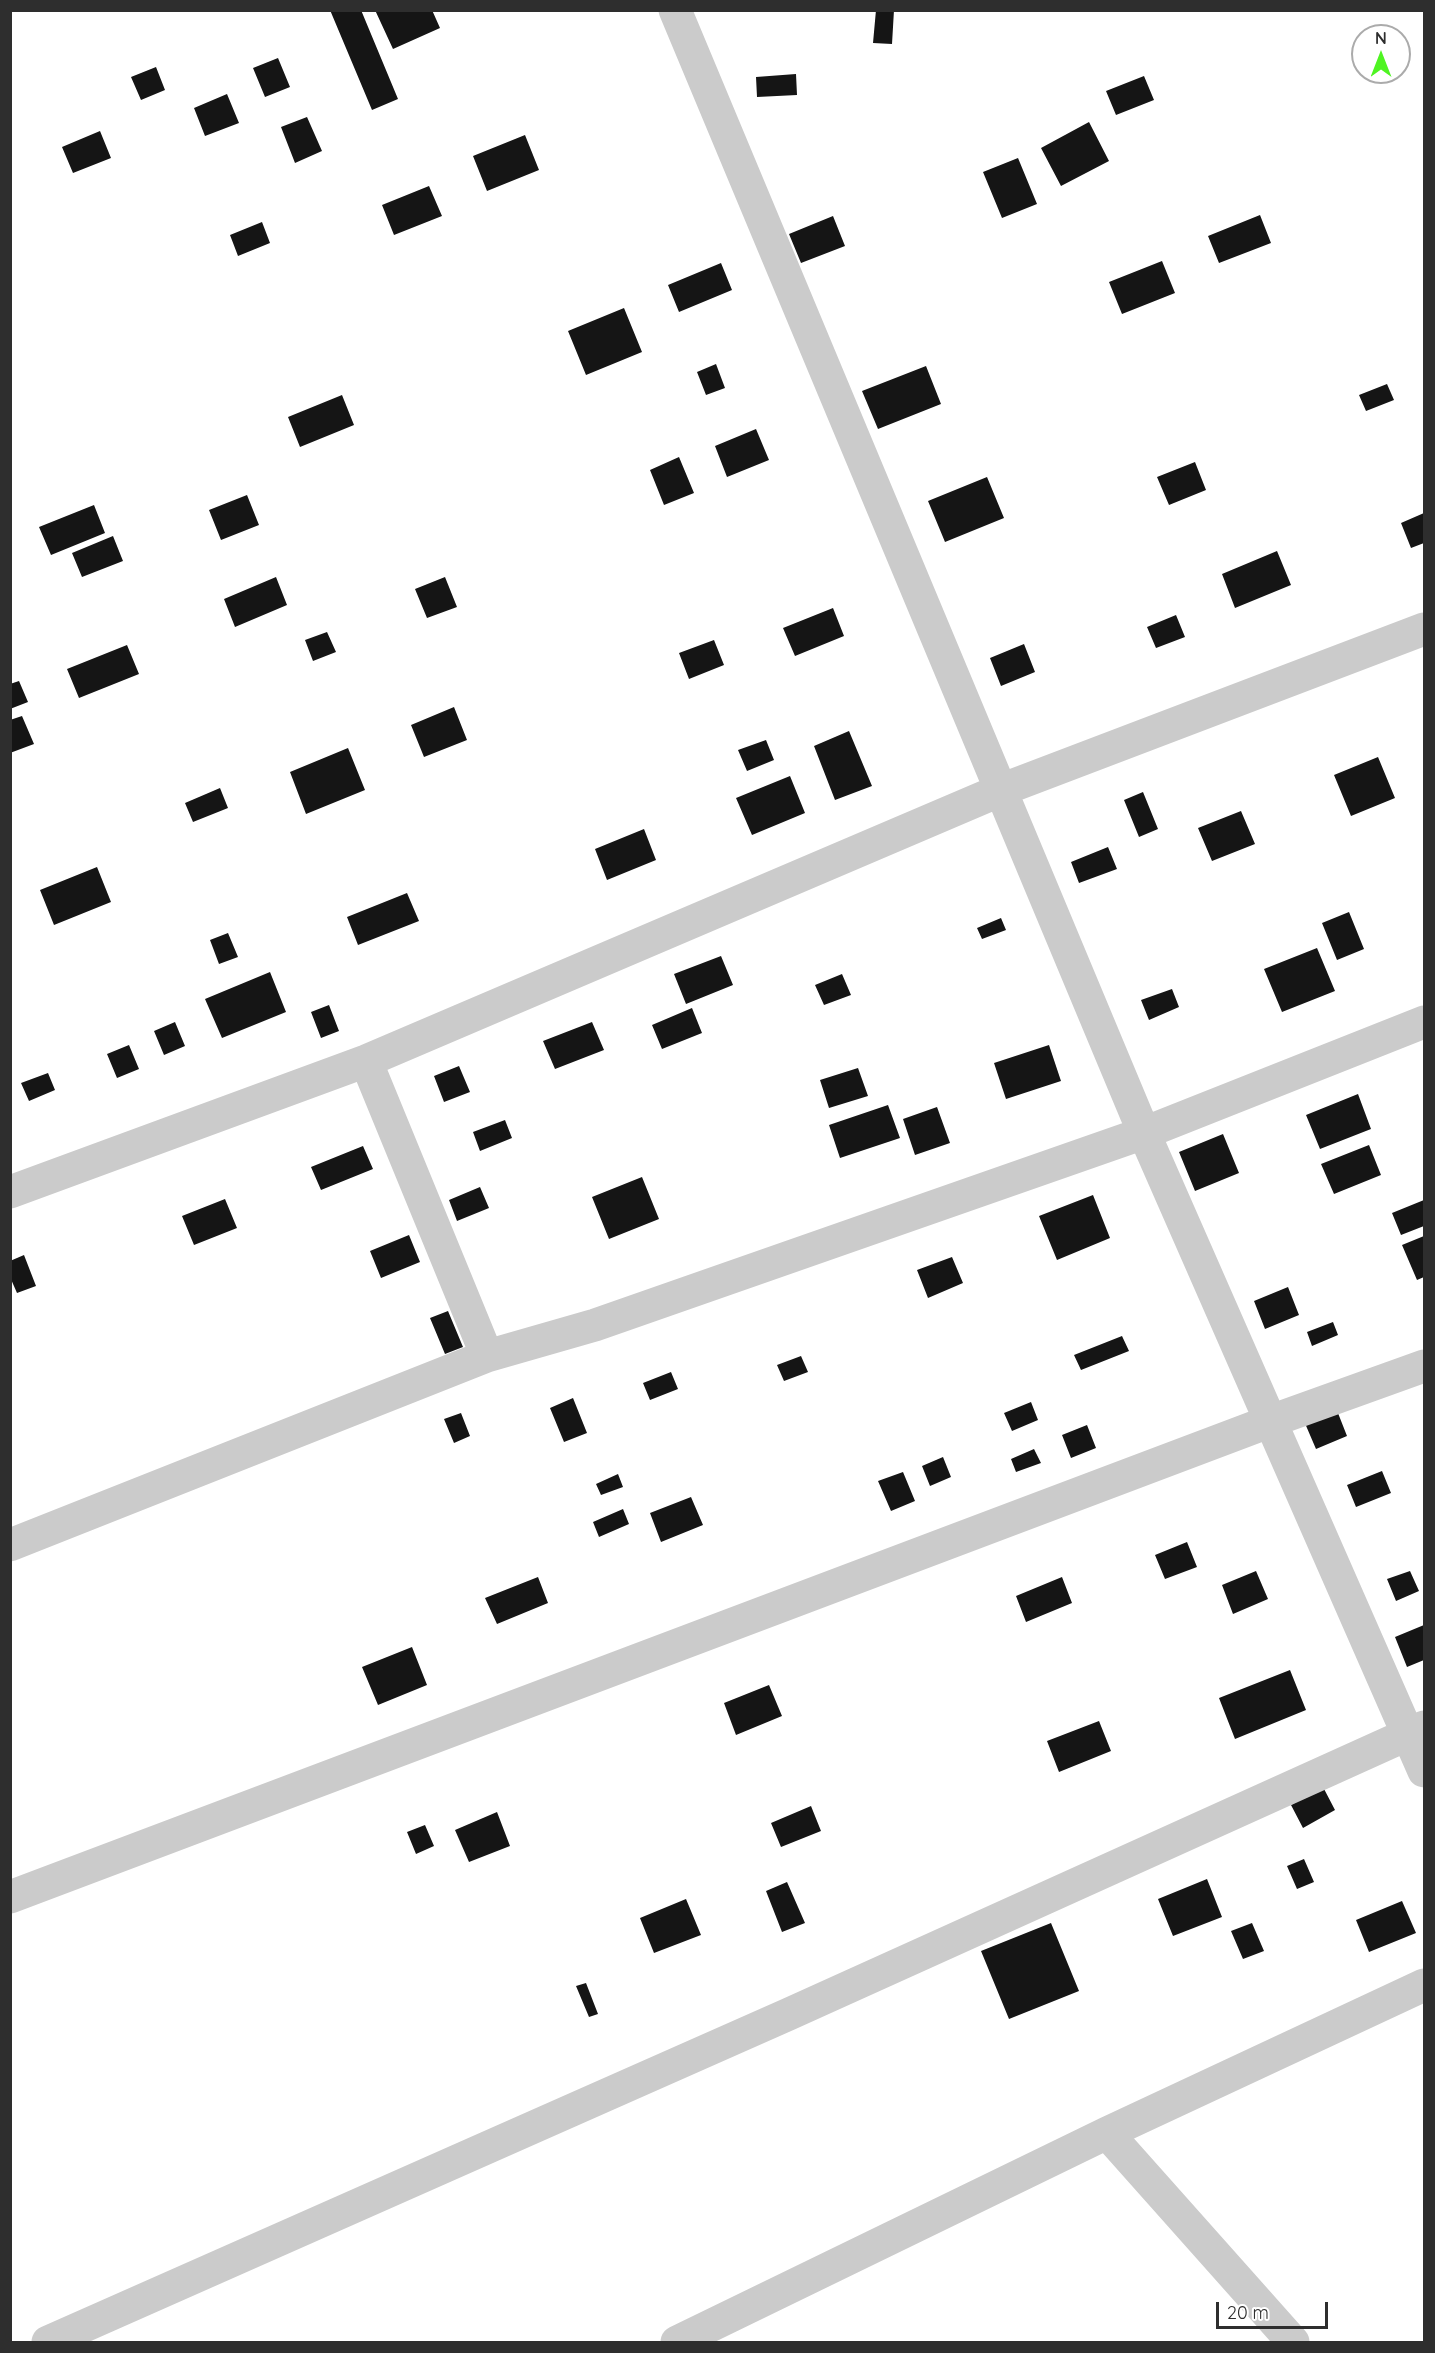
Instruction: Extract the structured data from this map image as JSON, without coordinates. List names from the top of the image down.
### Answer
{
  "scale_bar": "20 m",
  "north": "top"
}
